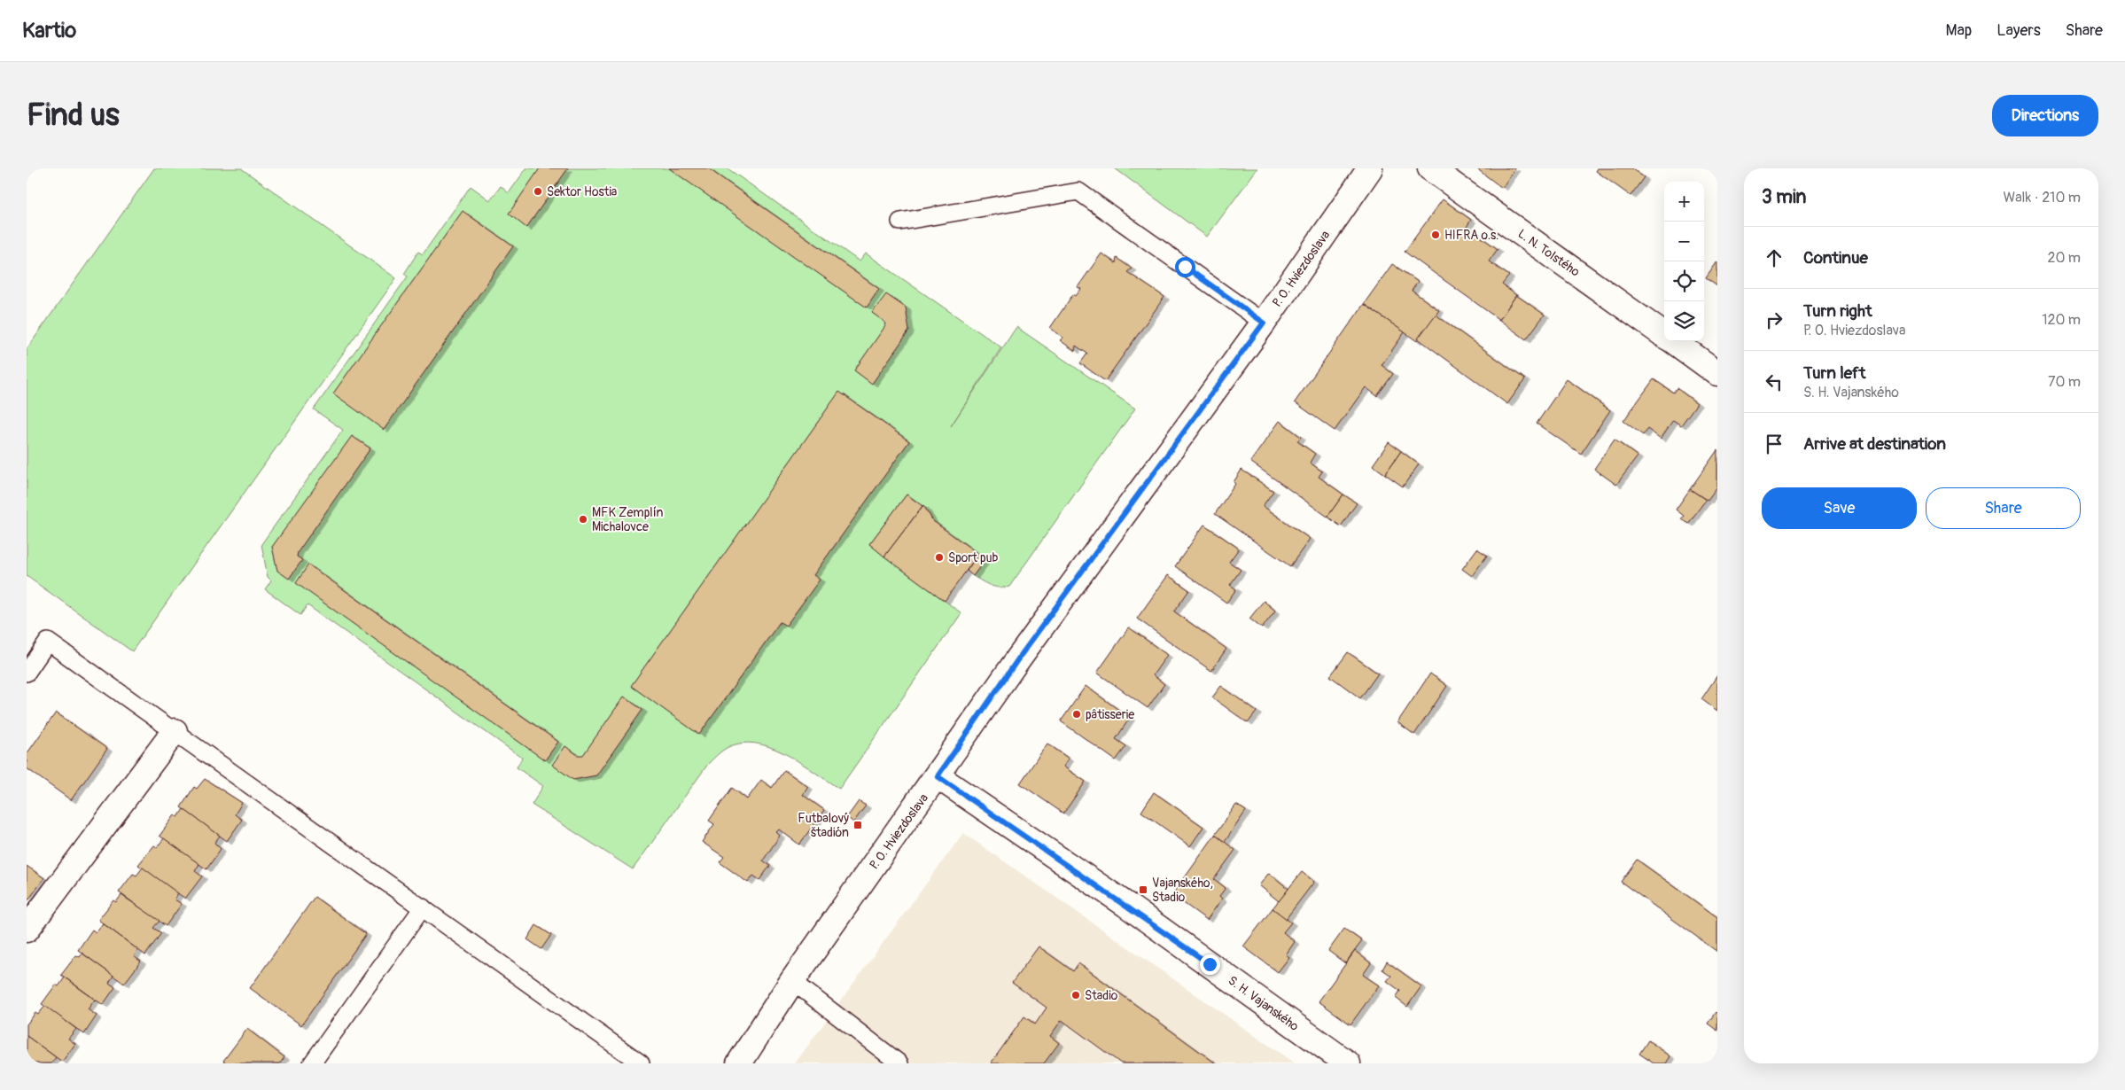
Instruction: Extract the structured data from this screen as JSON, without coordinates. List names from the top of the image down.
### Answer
{
  "streets": {
    "street": ["L. N. Tolstého", "P. O. Hviezdoslava", "S. H. Vajanského"]
  },
  "crossings": [
    ["P. O. Hviezdoslava", "S. H. Vajanského"]
  ],
  "places": {
    "other": [
      "Sektor Hostia",
      "HIFRA o.s.",
      "MFK Zemplín Michalovce",
      "Sport pub",
      "pâtisserie",
      "Stadio"
    ],
    "transit": ["Futbalový štadión", "Vajanského, Stadio"]
  },
  "page": {
    "header": "Kartio",
    "nav": ["Map", "Layers", "Share"],
    "buttons": [
      "Directions",
      ["Save", "Share"]
    ],
    "title": "Find us",
    "heading": ["3 min", "Walk · 210 m"],
    "map_buttons": ["+", "−"],
    "list": [
      ["Continue", "20 m"],
      ["Turn right", "P. O. Hviezdoslava", "120 m"],
      ["Turn left", "S. H. Vajanského", "70 m"],
      "Arrive at destination"
    ]
  }
}
